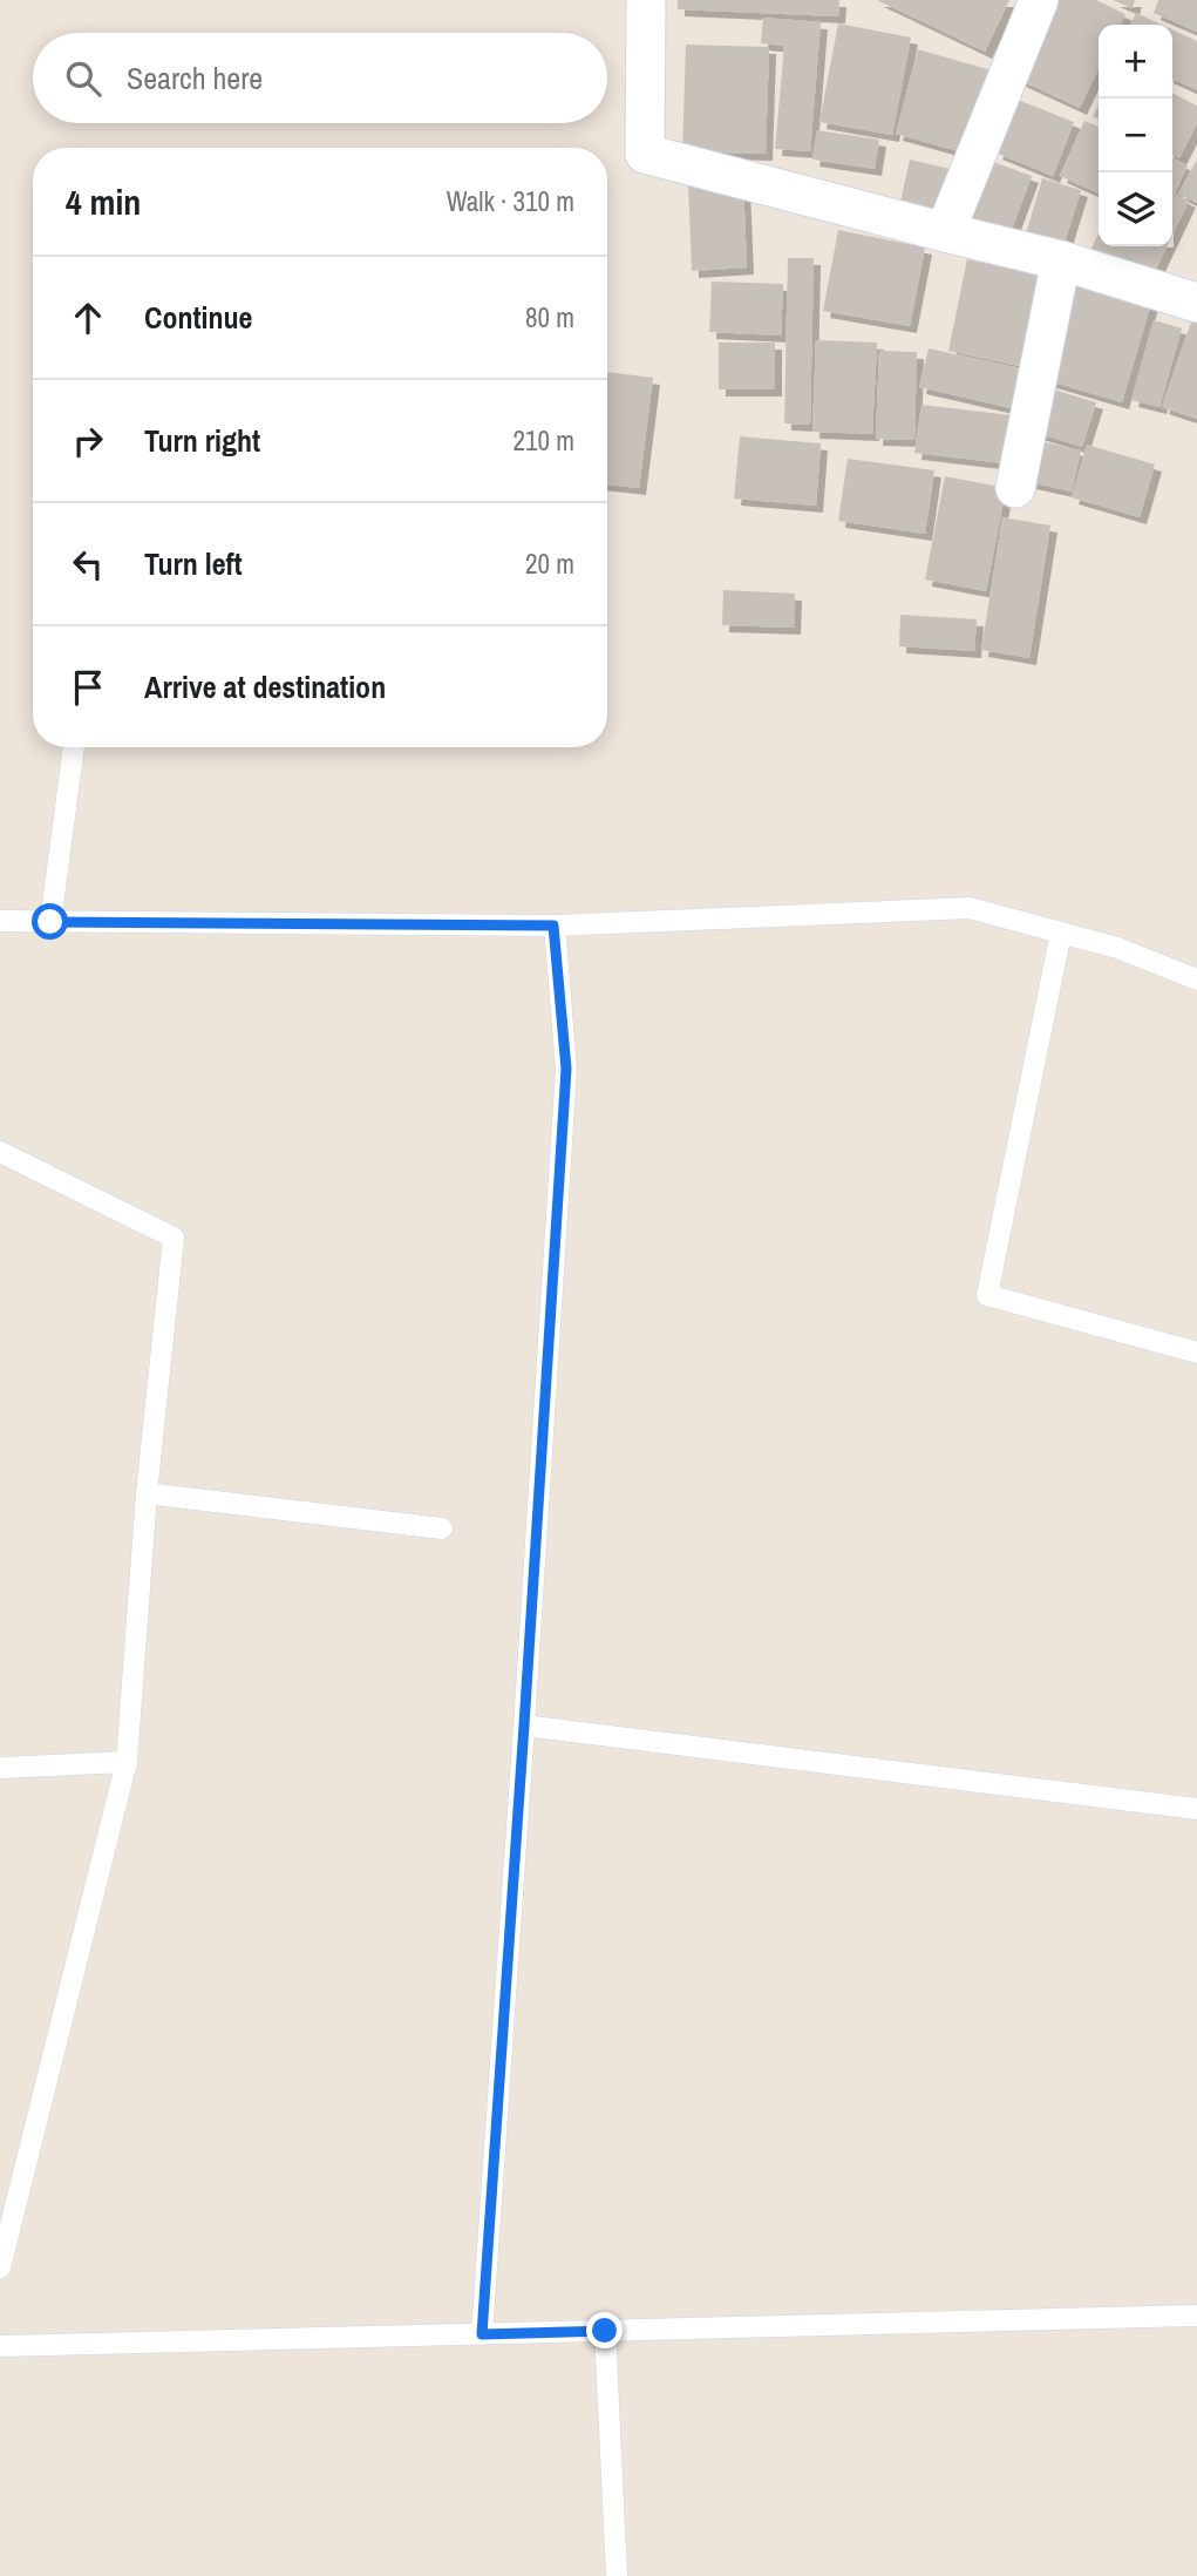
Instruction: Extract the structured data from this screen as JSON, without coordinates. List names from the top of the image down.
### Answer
{
  "page": {
    "map_buttons": ["+", "−"],
    "search": "Search here",
    "heading": ["4 min", "Walk · 310 m"],
    "list": [
      ["Continue", "80 m"],
      ["Turn right", "210 m"],
      ["Turn left", "20 m"],
      "Arrive at destination"
    ]
  }
}
